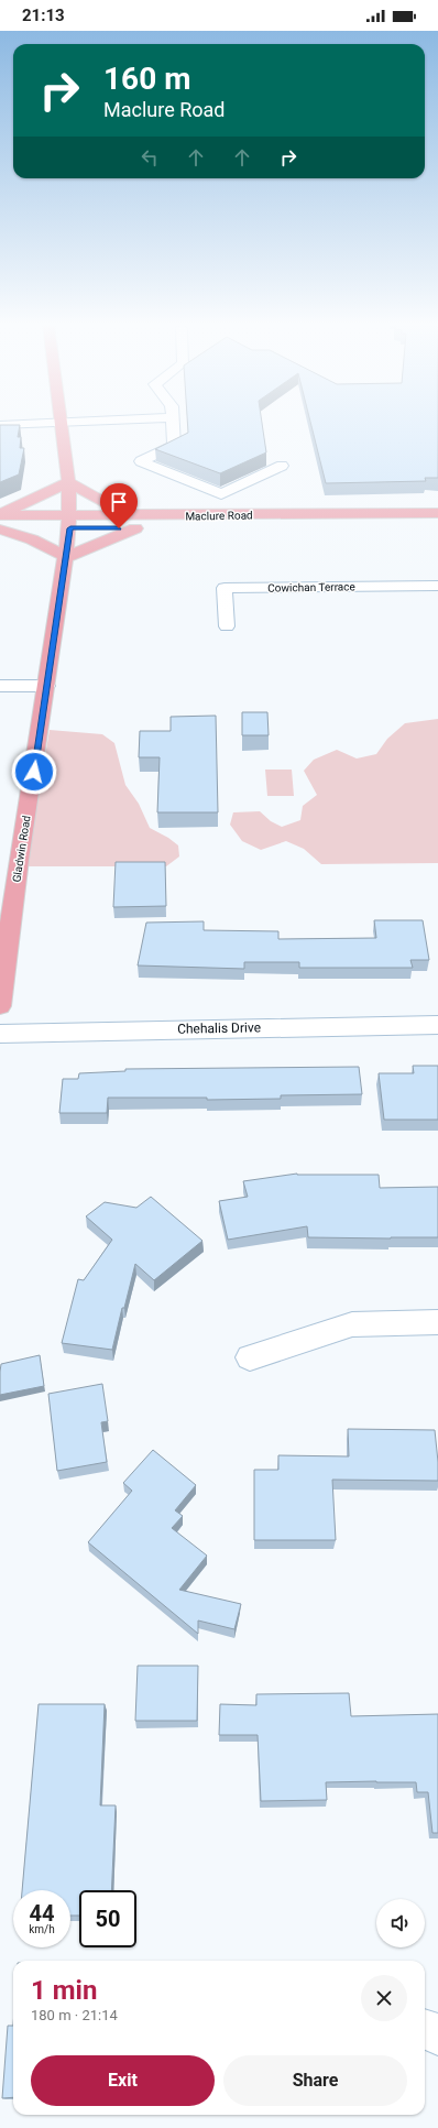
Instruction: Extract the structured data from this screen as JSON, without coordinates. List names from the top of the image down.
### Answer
{
  "streets": {
    "main road": ["Maclure Road", "Gladwin Road"],
    "street": ["Cowichan Terrace", "Chehalis Drive"]
  },
  "crossings": [
    ["Maclure Road", "Gladwin Road"]
  ],
  "page": {
    "status": "21:13",
    "turn": ["160 m", "Maclure Road"],
    "speed": "44 km/h",
    "limit": "50",
    "heading": ["1 min", "180 m · 21:14"],
    "buttons": ["Exit", "Share"]
  }
}
